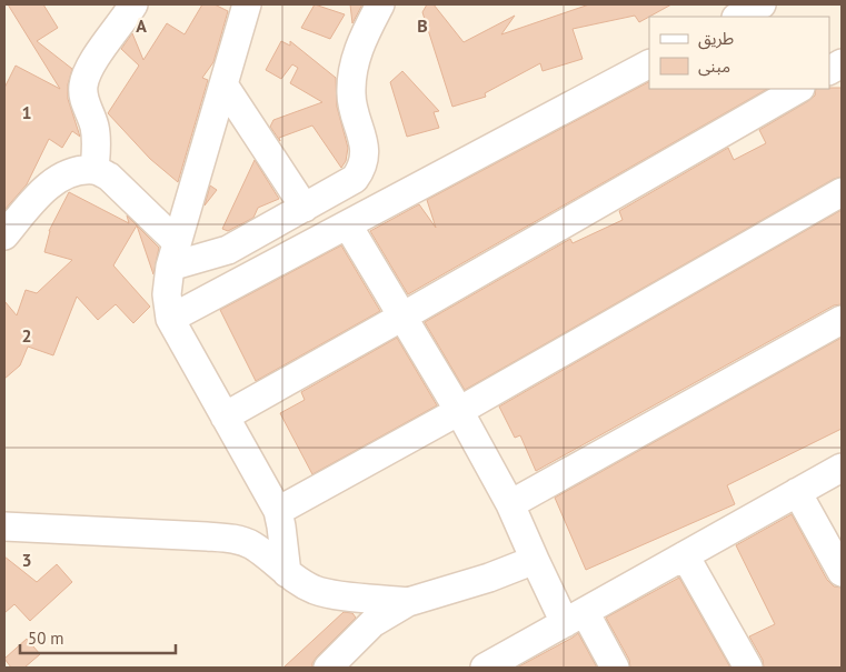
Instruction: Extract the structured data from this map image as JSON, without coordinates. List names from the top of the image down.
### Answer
{
  "legend": ["طريق", "مبنى"],
  "scale_bar": "50 m",
  "grid": {
    "columns": ["A", "B"],
    "rows": ["1", "2", "3"]
  }
}
